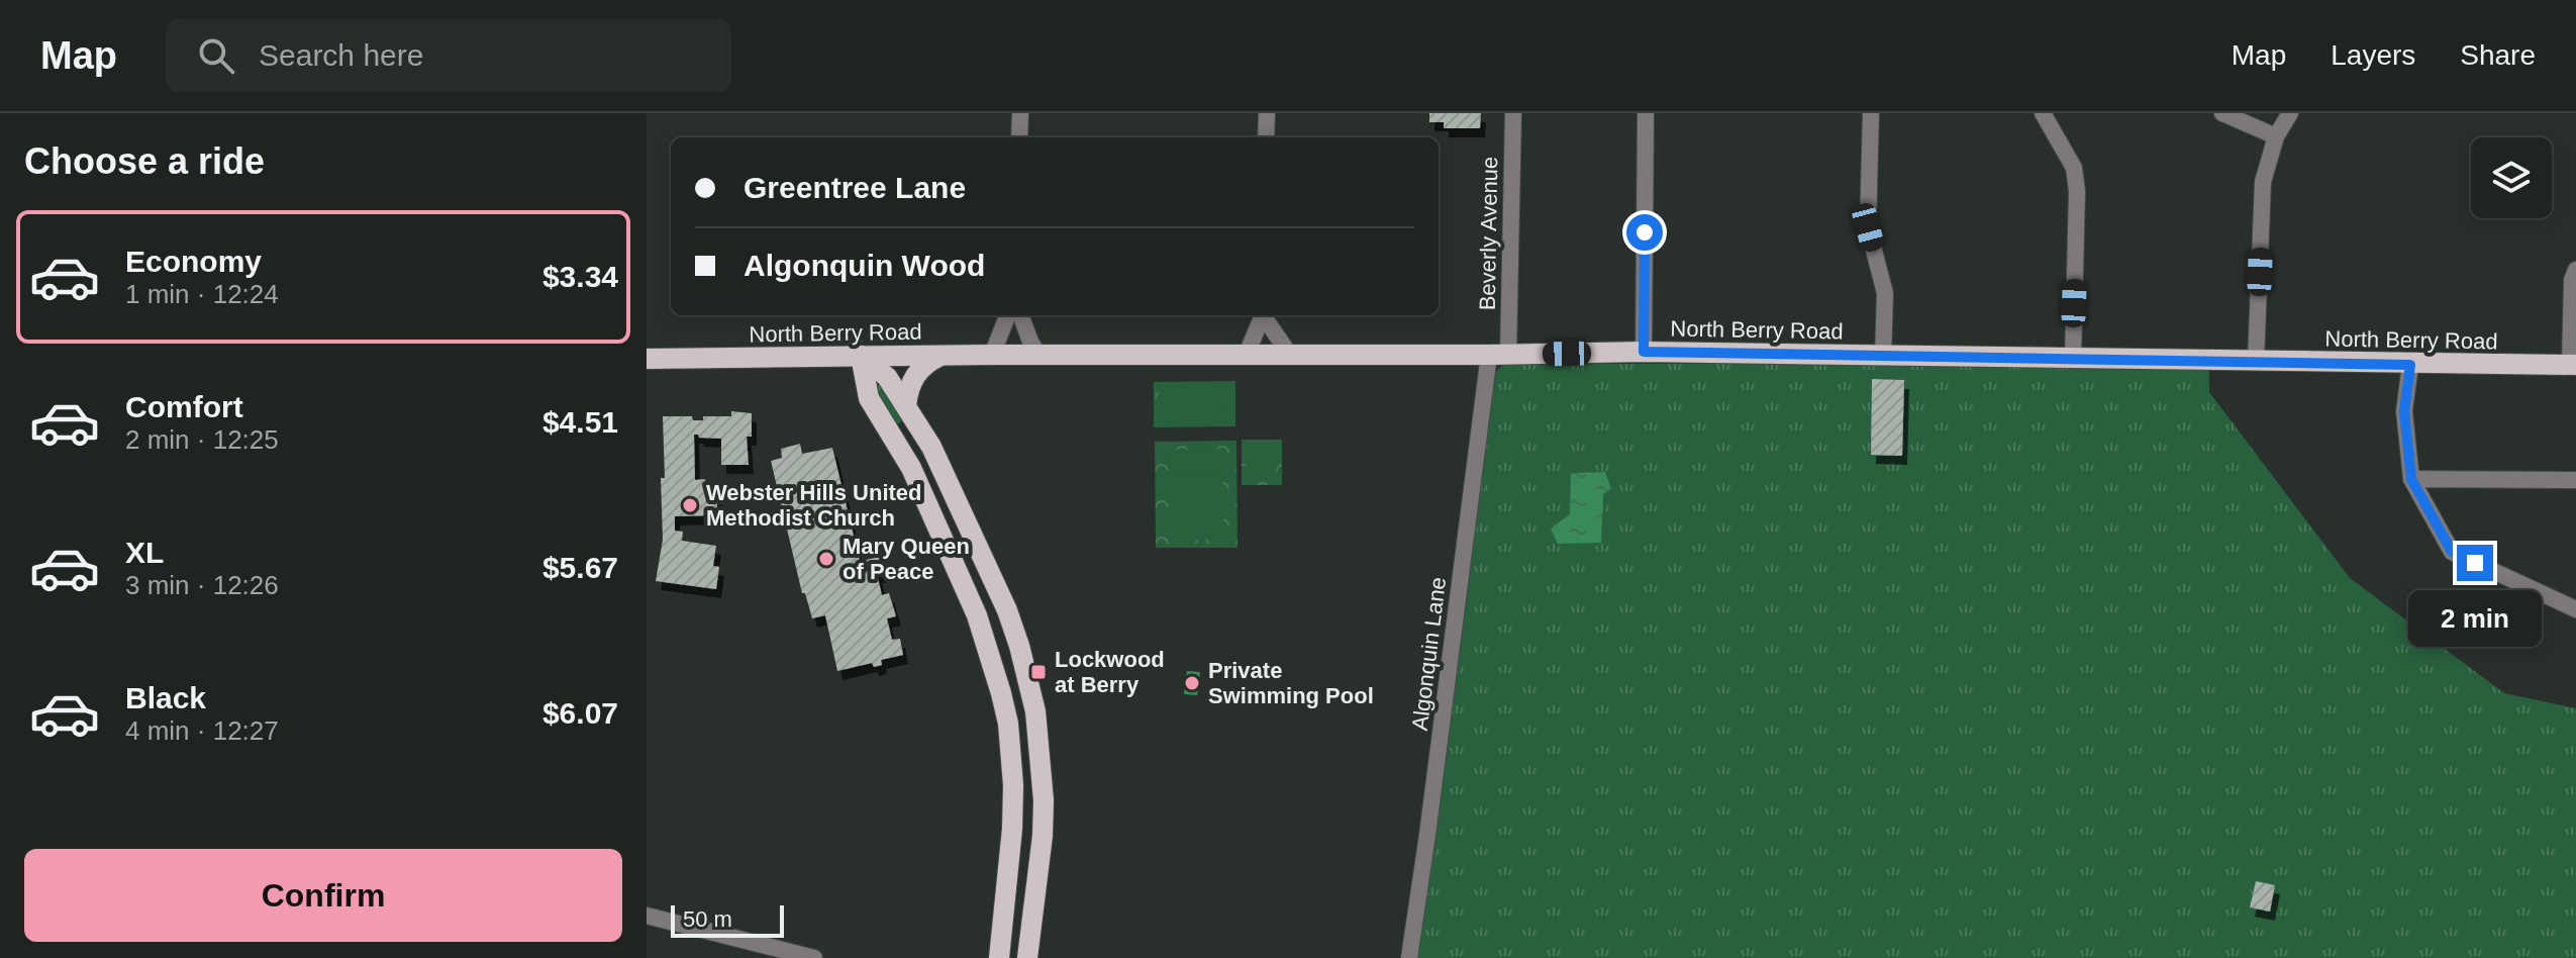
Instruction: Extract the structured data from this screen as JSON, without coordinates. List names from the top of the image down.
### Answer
{
  "streets": {
    "main road": ["North Berry Road"],
    "street": ["Beverly Avenue", "Algonquin Lane"]
  },
  "crossings": [
    ["Beverly Avenue", "North Berry Road"],
    ["Beverly Avenue", "Algonquin Lane"],
    ["North Berry Road", "Algonquin Lane"]
  ],
  "places": {
    "other": ["Webster Hills United Methodist Church", "Mary Queen of Peace", "Private Swimming Pool"],
    "transit": ["Lockwood at Berry"]
  },
  "scale_bar": "50 m",
  "page": {
    "header": "Map",
    "search": "Search here",
    "nav": ["Map", "Layers", "Share"],
    "heading": "Choose a ride",
    "banner": ["Greentree Lane", "Algonquin Wood"],
    "list": [
      {
        "name": "Economy",
        "note": "1 min · 12:24",
        "value": "$3.34"
      },
      {
        "name": "Comfort",
        "note": "2 min · 12:25",
        "value": "$4.51"
      },
      {
        "name": "XL",
        "note": "3 min · 12:26",
        "value": "$5.67"
      },
      {
        "name": "Black",
        "note": "4 min · 12:27",
        "value": "$6.07"
      }
    ],
    "bubble": "2 min",
    "buttons": "Confirm",
    "scale": "50 m"
  }
}
